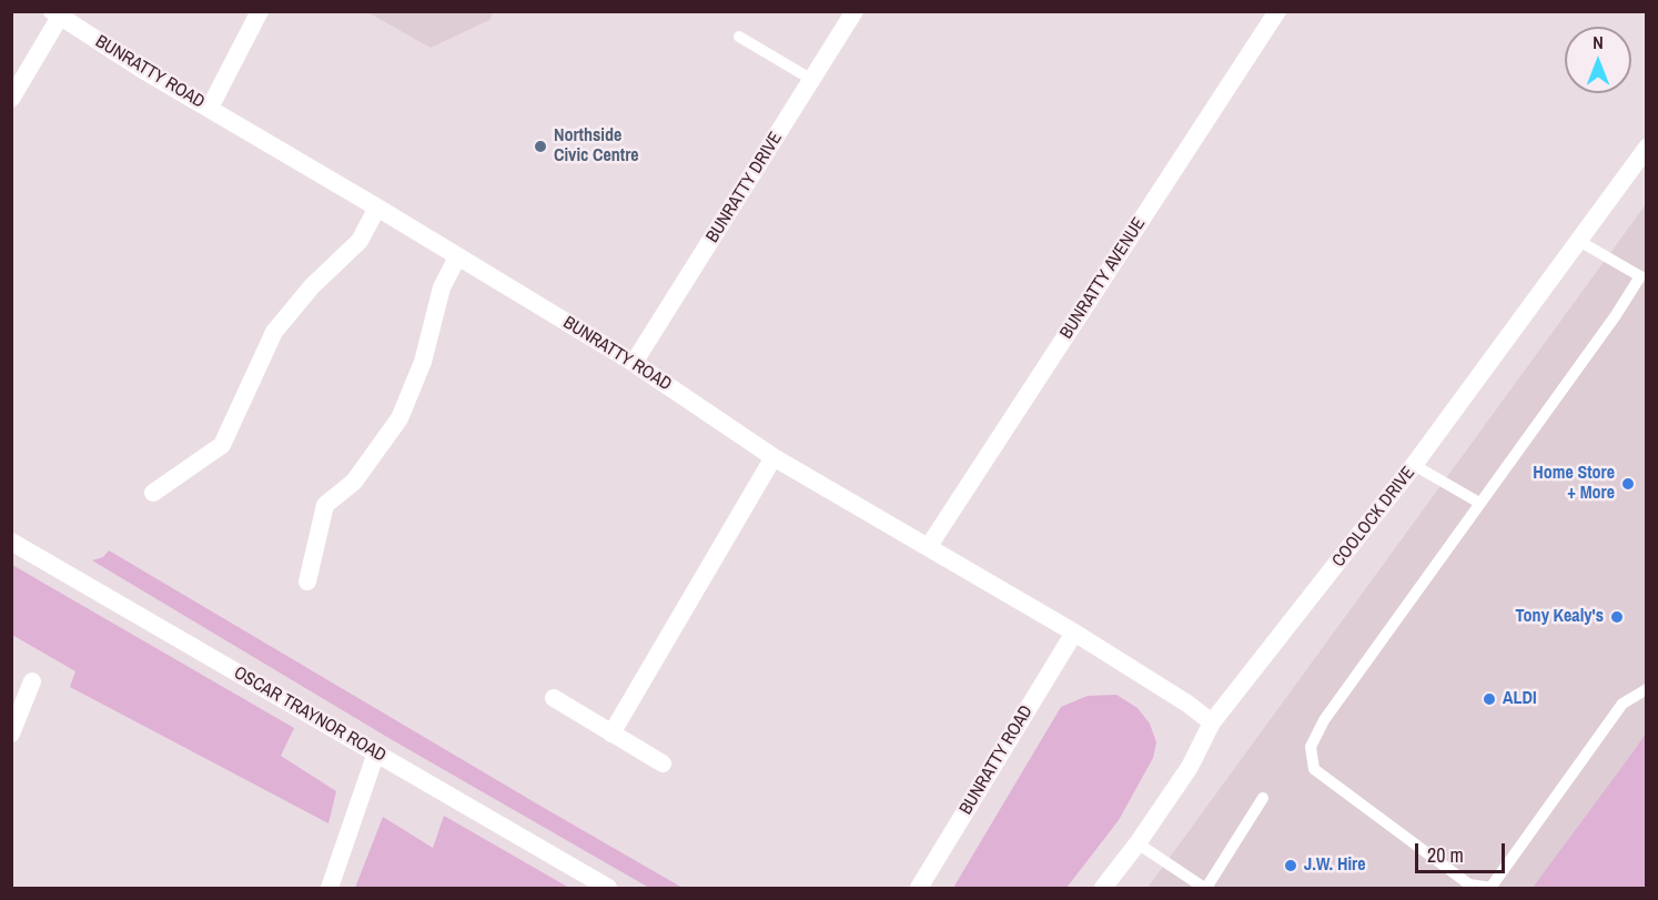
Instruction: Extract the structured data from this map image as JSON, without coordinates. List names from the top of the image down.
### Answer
{
  "streets": {
    "street": [
      "BUNRATTY ROAD",
      "BUNRATTY DRIVE",
      "BUNRATTY AVENUE",
      "COOLOCK DRIVE",
      "OSCAR TRAYNOR ROAD"
    ]
  },
  "crossings": [
    ["BUNRATTY ROAD", "BUNRATTY DRIVE"],
    ["BUNRATTY ROAD", "BUNRATTY AVENUE"],
    ["BUNRATTY ROAD", "COOLOCK DRIVE"]
  ],
  "places": [
    "Northside Civic Centre",
    "Home Store + More",
    "Tony Kealy's",
    "ALDI",
    "J.W. Hire"
  ],
  "scale_bar": "20 m",
  "north": "top"
}
